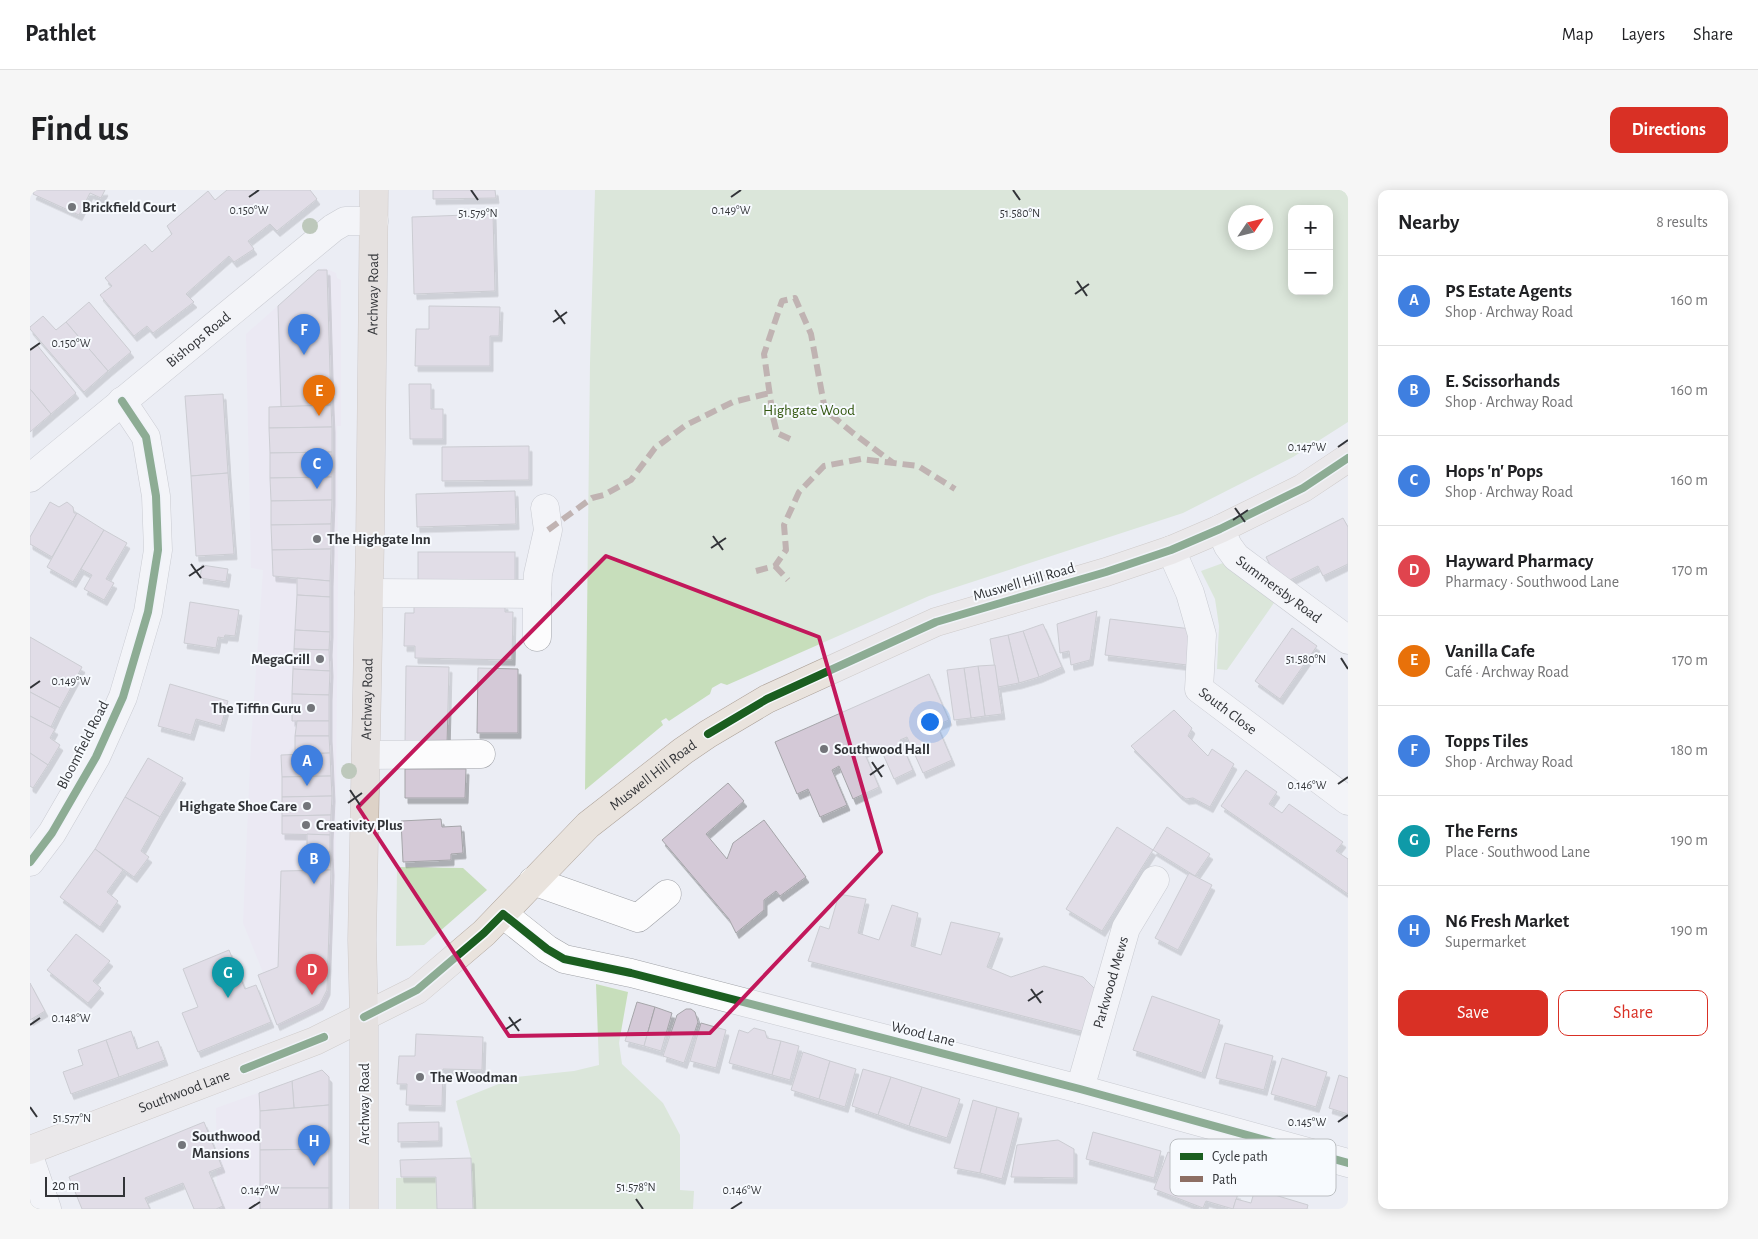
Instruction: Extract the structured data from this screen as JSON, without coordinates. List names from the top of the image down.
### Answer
{
  "streets": {
    "highway": ["Archway Road"],
    "main road": ["Muswell Hill Road", "Southwood Lane"],
    "street": [
      "Bishops Road",
      "Summersby Road",
      "South Close",
      "Bloomfield Road",
      "Parkwood Mews",
      "Wood Lane"
    ]
  },
  "crossings": [
    ["Archway Road", "Bishops Road"],
    ["Archway Road", "Muswell Hill Road"],
    ["Archway Road", "Southwood Lane"],
    ["Bishops Road", "Bloomfield Road"],
    ["Muswell Hill Road", "Summersby Road"],
    ["Muswell Hill Road", "South Close"],
    ["Muswell Hill Road", "Wood Lane"],
    ["Muswell Hill Road", "Southwood Lane"],
    ["Parkwood Mews", "Wood Lane"]
  ],
  "parks": ["Highgate Wood"],
  "places": [
    "Brickfield Court",
    "The Highgate Inn",
    "MegaGrill",
    "The Tiffin Guru",
    "Southwood Hall",
    "Highgate Shoe Care",
    "Creativity Plus",
    "The Woodman",
    "Southwood Mansions"
  ],
  "legend": ["Cycle path", "Path"],
  "scale_bar": "20 m",
  "north": "top right",
  "page": {
    "header": "Pathlet",
    "nav": ["Map", "Layers", "Share"],
    "buttons": [
      "Directions",
      ["Save", "Share"]
    ],
    "title": "Find us",
    "heading": ["Nearby", "8 results"],
    "map_buttons": ["+", "−"],
    "list": [
      {
        "mark": "A",
        "name": "PS Estate Agents",
        "note": "Shop · Archway Road",
        "value": "160 m"
      },
      {
        "mark": "B",
        "name": "E. Scissorhands",
        "note": "Shop · Archway Road",
        "value": "160 m"
      },
      {
        "mark": "C",
        "name": "Hops 'n' Pops",
        "note": "Shop · Archway Road",
        "value": "160 m"
      },
      {
        "mark": "D",
        "name": "Hayward Pharmacy",
        "note": "Pharmacy · Southwood Lane",
        "value": "170 m"
      },
      {
        "mark": "E",
        "name": "Vanilla Cafe",
        "note": "Café · Archway Road",
        "value": "170 m"
      },
      {
        "mark": "F",
        "name": "Topps Tiles",
        "note": "Shop · Archway Road",
        "value": "180 m"
      },
      {
        "mark": "G",
        "name": "The Ferns",
        "note": "Place · Southwood Lane",
        "value": "190 m"
      },
      {
        "mark": "H",
        "name": "N6 Fresh Market",
        "note": "Supermarket",
        "value": "190 m"
      }
    ],
    "pins": [
      "F",
      "E",
      "C",
      "A",
      "B",
      "D",
      "G",
      "H"
    ],
    "scale": "20 m"
  },
  "coordinates": [
    "0.150°W",
    "0.149°W",
    "51.579°N",
    "51.580°N",
    "0.147°W",
    "0.146°W",
    "0.148°W",
    "51.577°N",
    "0.145°W",
    "51.578°N"
  ]
}
